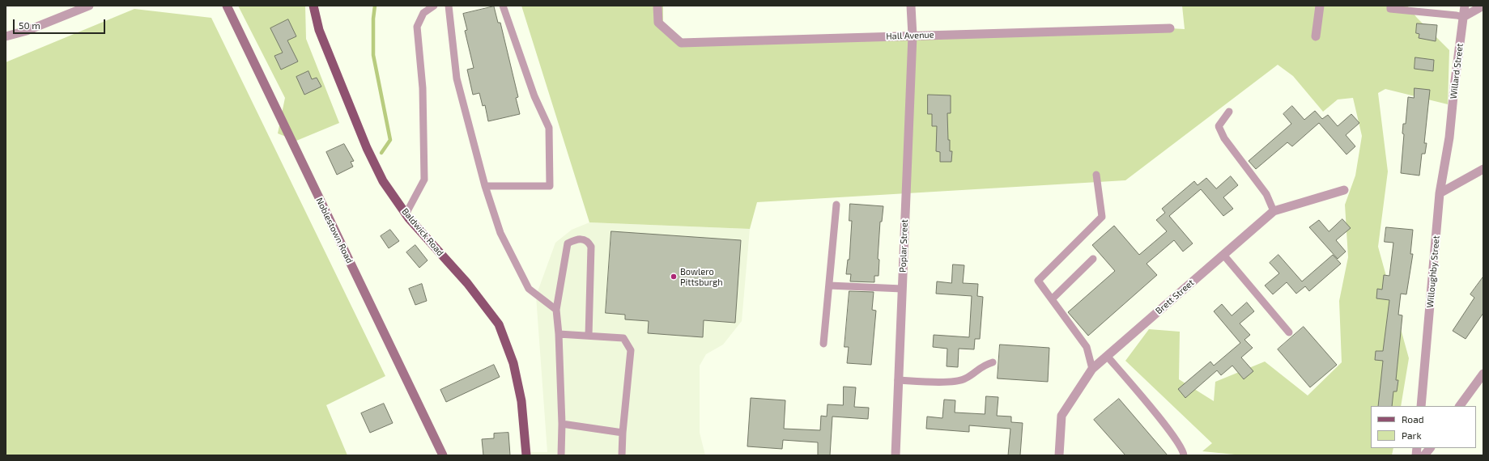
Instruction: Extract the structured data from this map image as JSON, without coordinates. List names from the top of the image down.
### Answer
{
  "streets": {
    "main road": ["Noblestown Road", "Baldwick Road"],
    "street": [
      "Hall Avenue",
      "Willard Street",
      "Poplar Street",
      "Willoughby Street",
      "Brett Street"
    ]
  },
  "crossings": [
    ["Hall Avenue", "Poplar Street"],
    ["Willard Street", "Willoughby Street"]
  ],
  "places": ["Bowlero Pittsburgh"],
  "legend": ["Road", "Park"],
  "scale_bar": "50 m"
}
